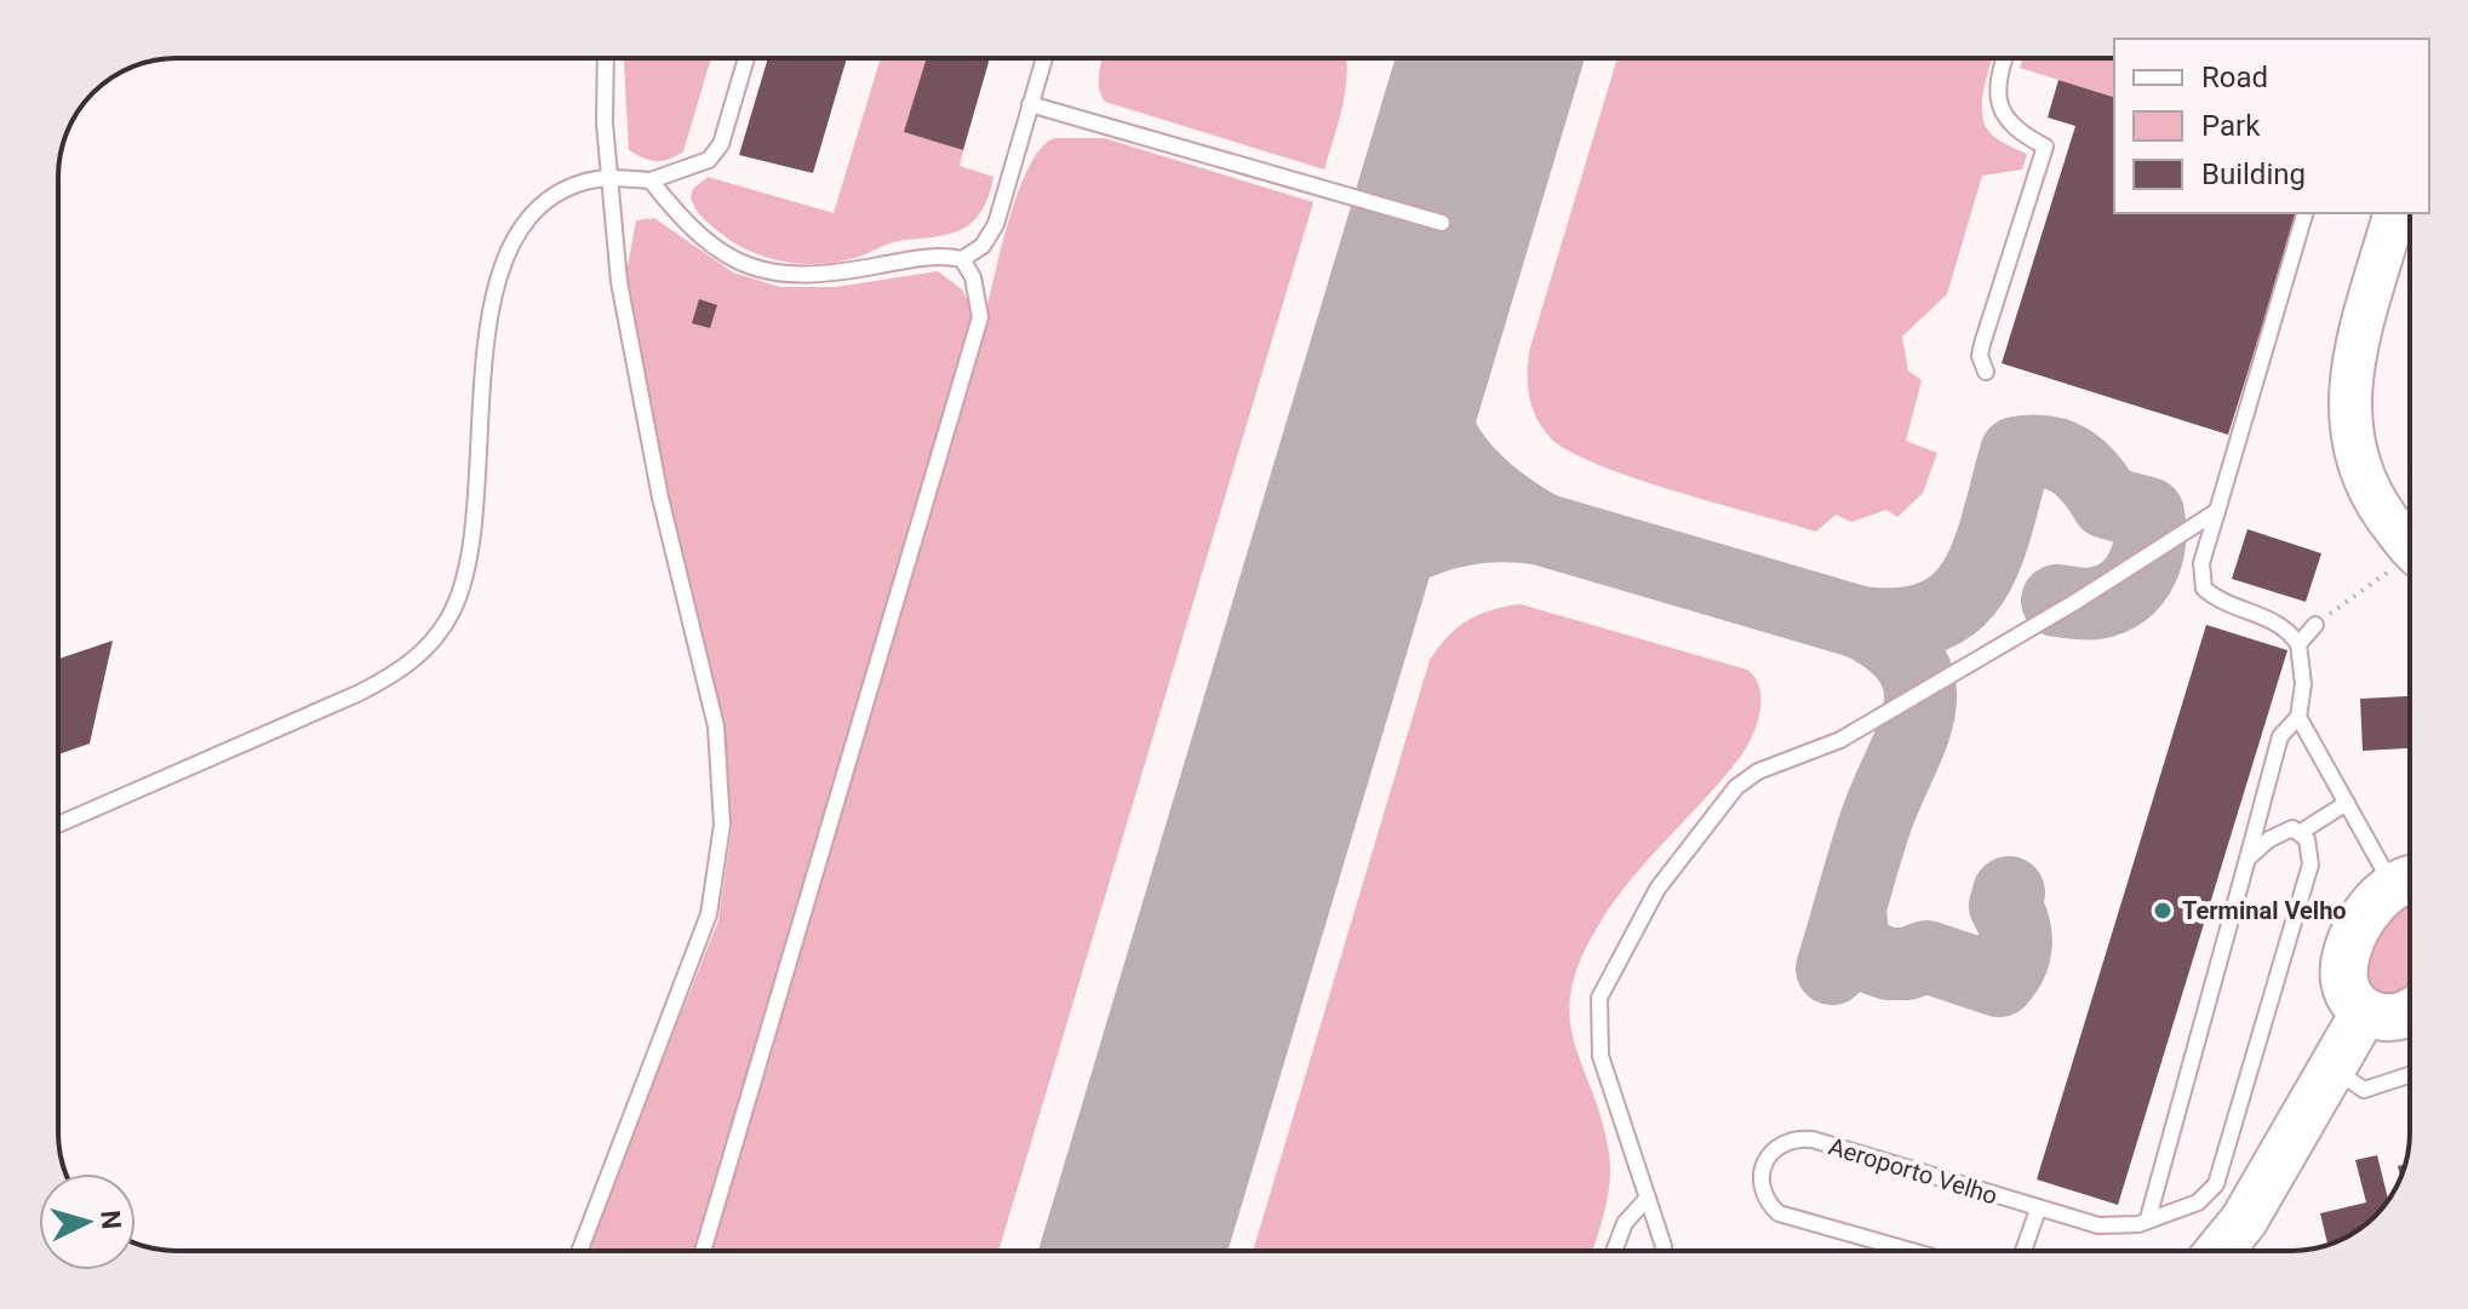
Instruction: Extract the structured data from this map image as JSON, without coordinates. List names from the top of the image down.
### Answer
{
  "streets": {
    "lane": ["Aeroporto Velho"]
  },
  "places": ["Terminal Velho"],
  "legend": ["Road", "Park", "Building"],
  "north": "right"
}
